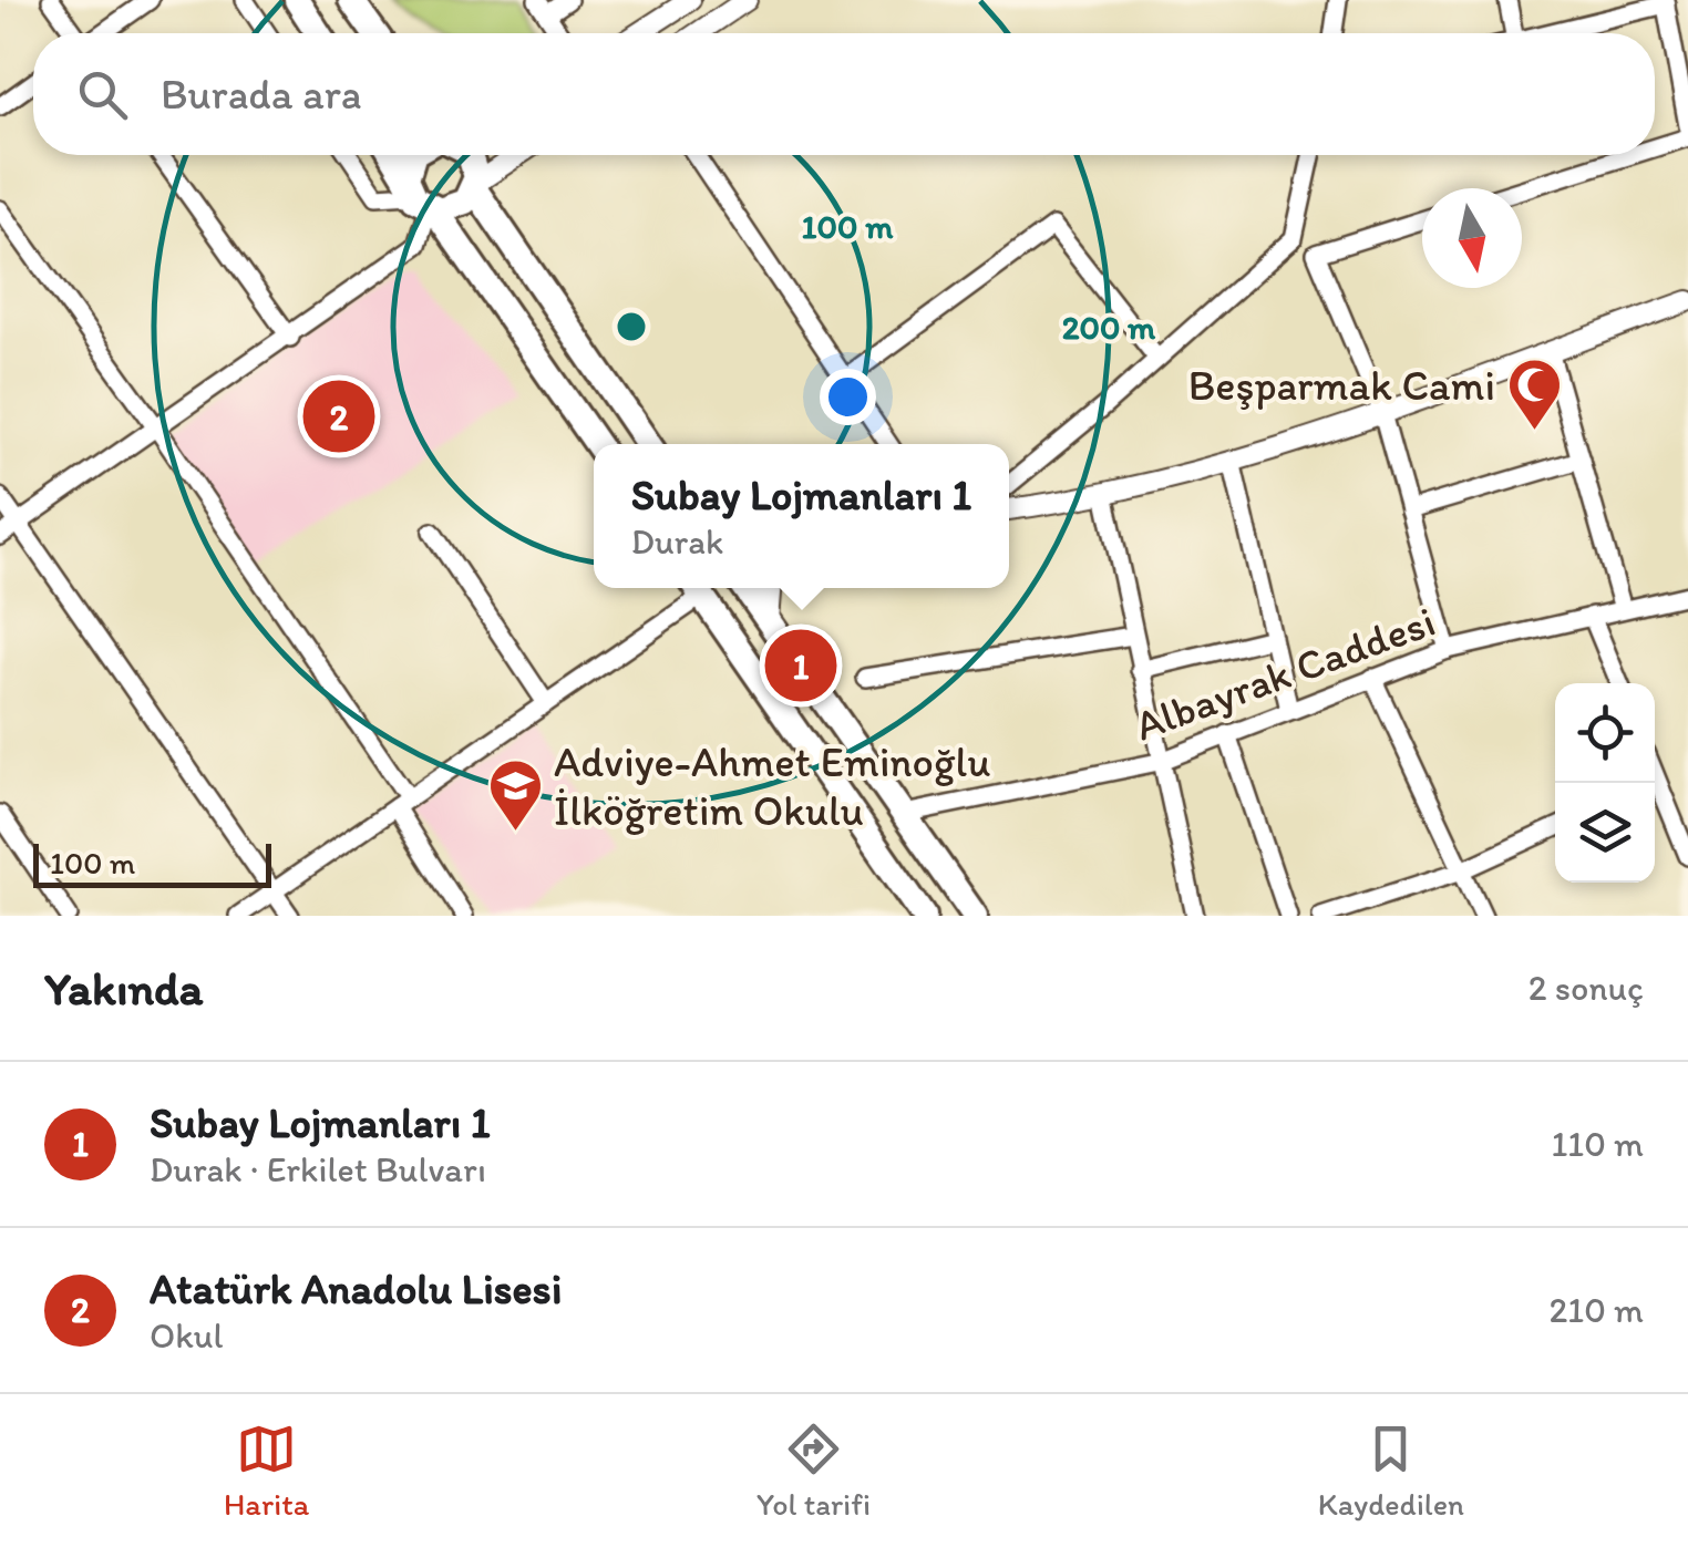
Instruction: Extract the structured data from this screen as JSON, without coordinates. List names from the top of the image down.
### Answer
{
  "streets": {
    "street": ["Albayrak Caddesi"]
  },
  "places": {
    "mosque": ["Beşparmak Cami"],
    "school or university": ["Adviye-Ahmet Eminoğlu İlköğretim Okulu"]
  },
  "scale_bar": "100 m",
  "north": "bottom",
  "page": {
    "search": "Burada ara",
    "pins": ["2", "1"],
    "popup": ["Subay Lojmanları 1", "Durak"],
    "scale": "100 m",
    "heading": ["Yakında", "2 sonuç"],
    "list": [
      {
        "mark": "1",
        "name": "Subay Lojmanları 1",
        "note": "Durak · Erkilet Bulvarı",
        "value": "110 m"
      },
      {
        "mark": "2",
        "name": "Atatürk Anadolu Lisesi",
        "note": "Okul",
        "value": "210 m"
      }
    ],
    "nav": ["Harita", "Yol tarifi", "Kaydedilen"]
  },
  "rings": ["100 m", "200 m"]
}
